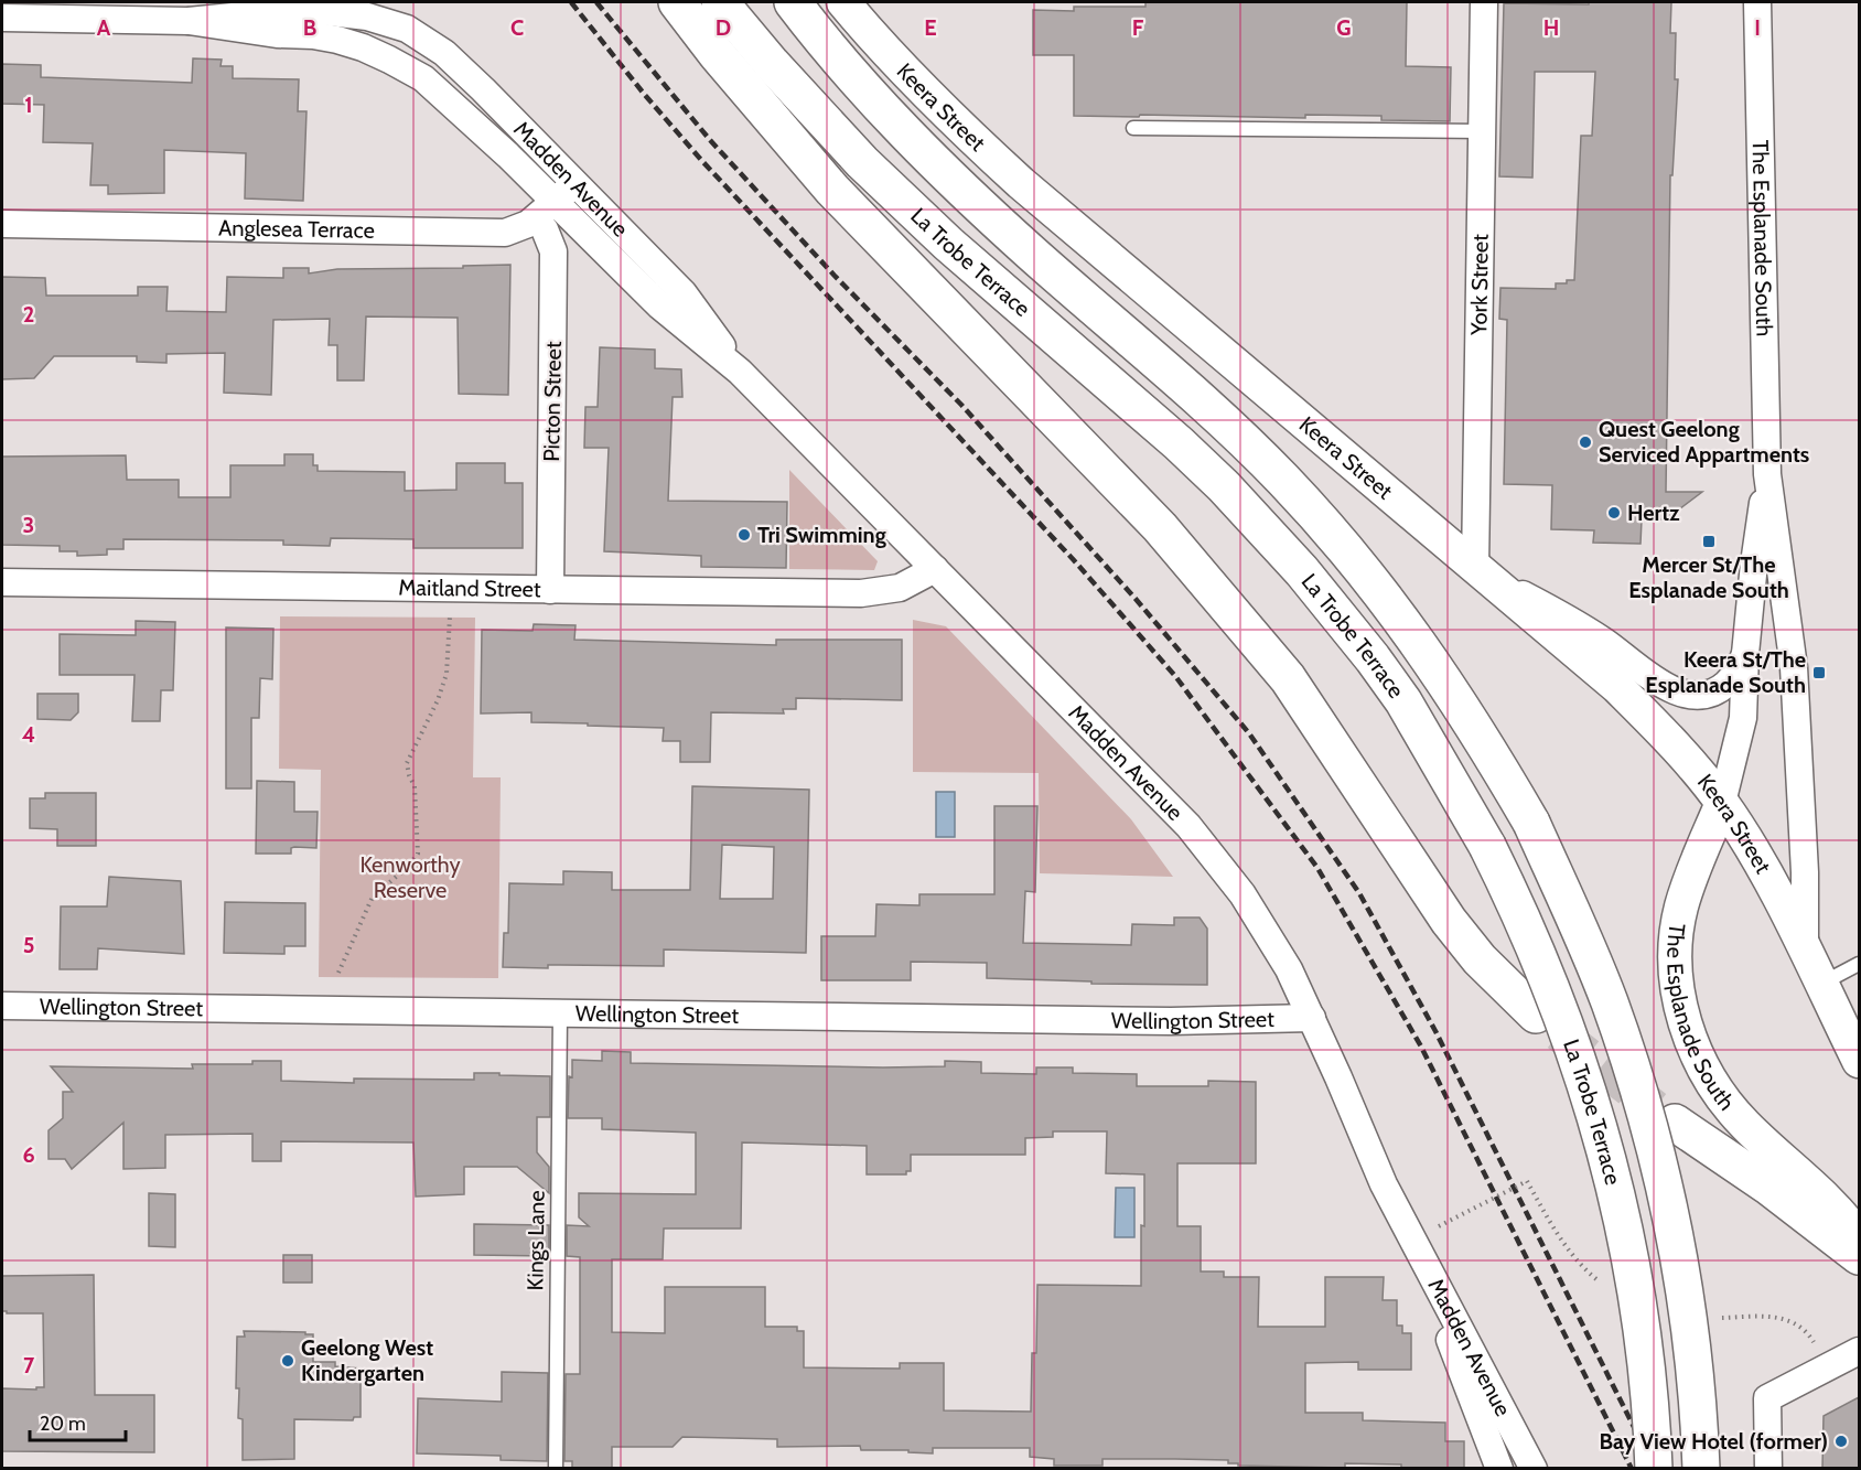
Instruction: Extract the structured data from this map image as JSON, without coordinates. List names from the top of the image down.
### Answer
{
  "streets": {
    "highway": ["La Trobe Terrace"],
    "street": [
      "Keera Street",
      "Madden Avenue",
      "Anglesea Terrace",
      "The Esplanade South",
      "York Street",
      "Picton Street",
      "Maitland Street",
      "Wellington Street"
    ],
    "lane": ["Kings Lane"]
  },
  "crossings": [
    ["Keera Street", "The Esplanade South"],
    ["Keera Street", "York Street"],
    ["Madden Avenue", "Anglesea Terrace"],
    ["Madden Avenue", "Picton Street"],
    ["Madden Avenue", "Maitland Street"],
    ["Madden Avenue", "Wellington Street"],
    ["Anglesea Terrace", "Picton Street"],
    ["Picton Street", "Maitland Street"],
    ["Wellington Street", "Kings Lane"]
  ],
  "parks": ["Kenworthy Reserve"],
  "places": {
    "other": [
      "Quest Geelong Serviced Appartments",
      "Hertz",
      "Tri Swimming",
      "Geelong West Kindergarten",
      "Bay View Hotel (former)"
    ],
    "transit": ["Mercer St/The Esplanade South", "Keera St/The Esplanade South"]
  },
  "scale_bar": "20 m",
  "grid": {
    "columns": [
      "A",
      "B",
      "C",
      "D",
      "E",
      "F",
      "G",
      "H",
      "I"
    ],
    "rows": [
      "1",
      "2",
      "3",
      "4",
      "5",
      "6",
      "7"
    ]
  }
}
